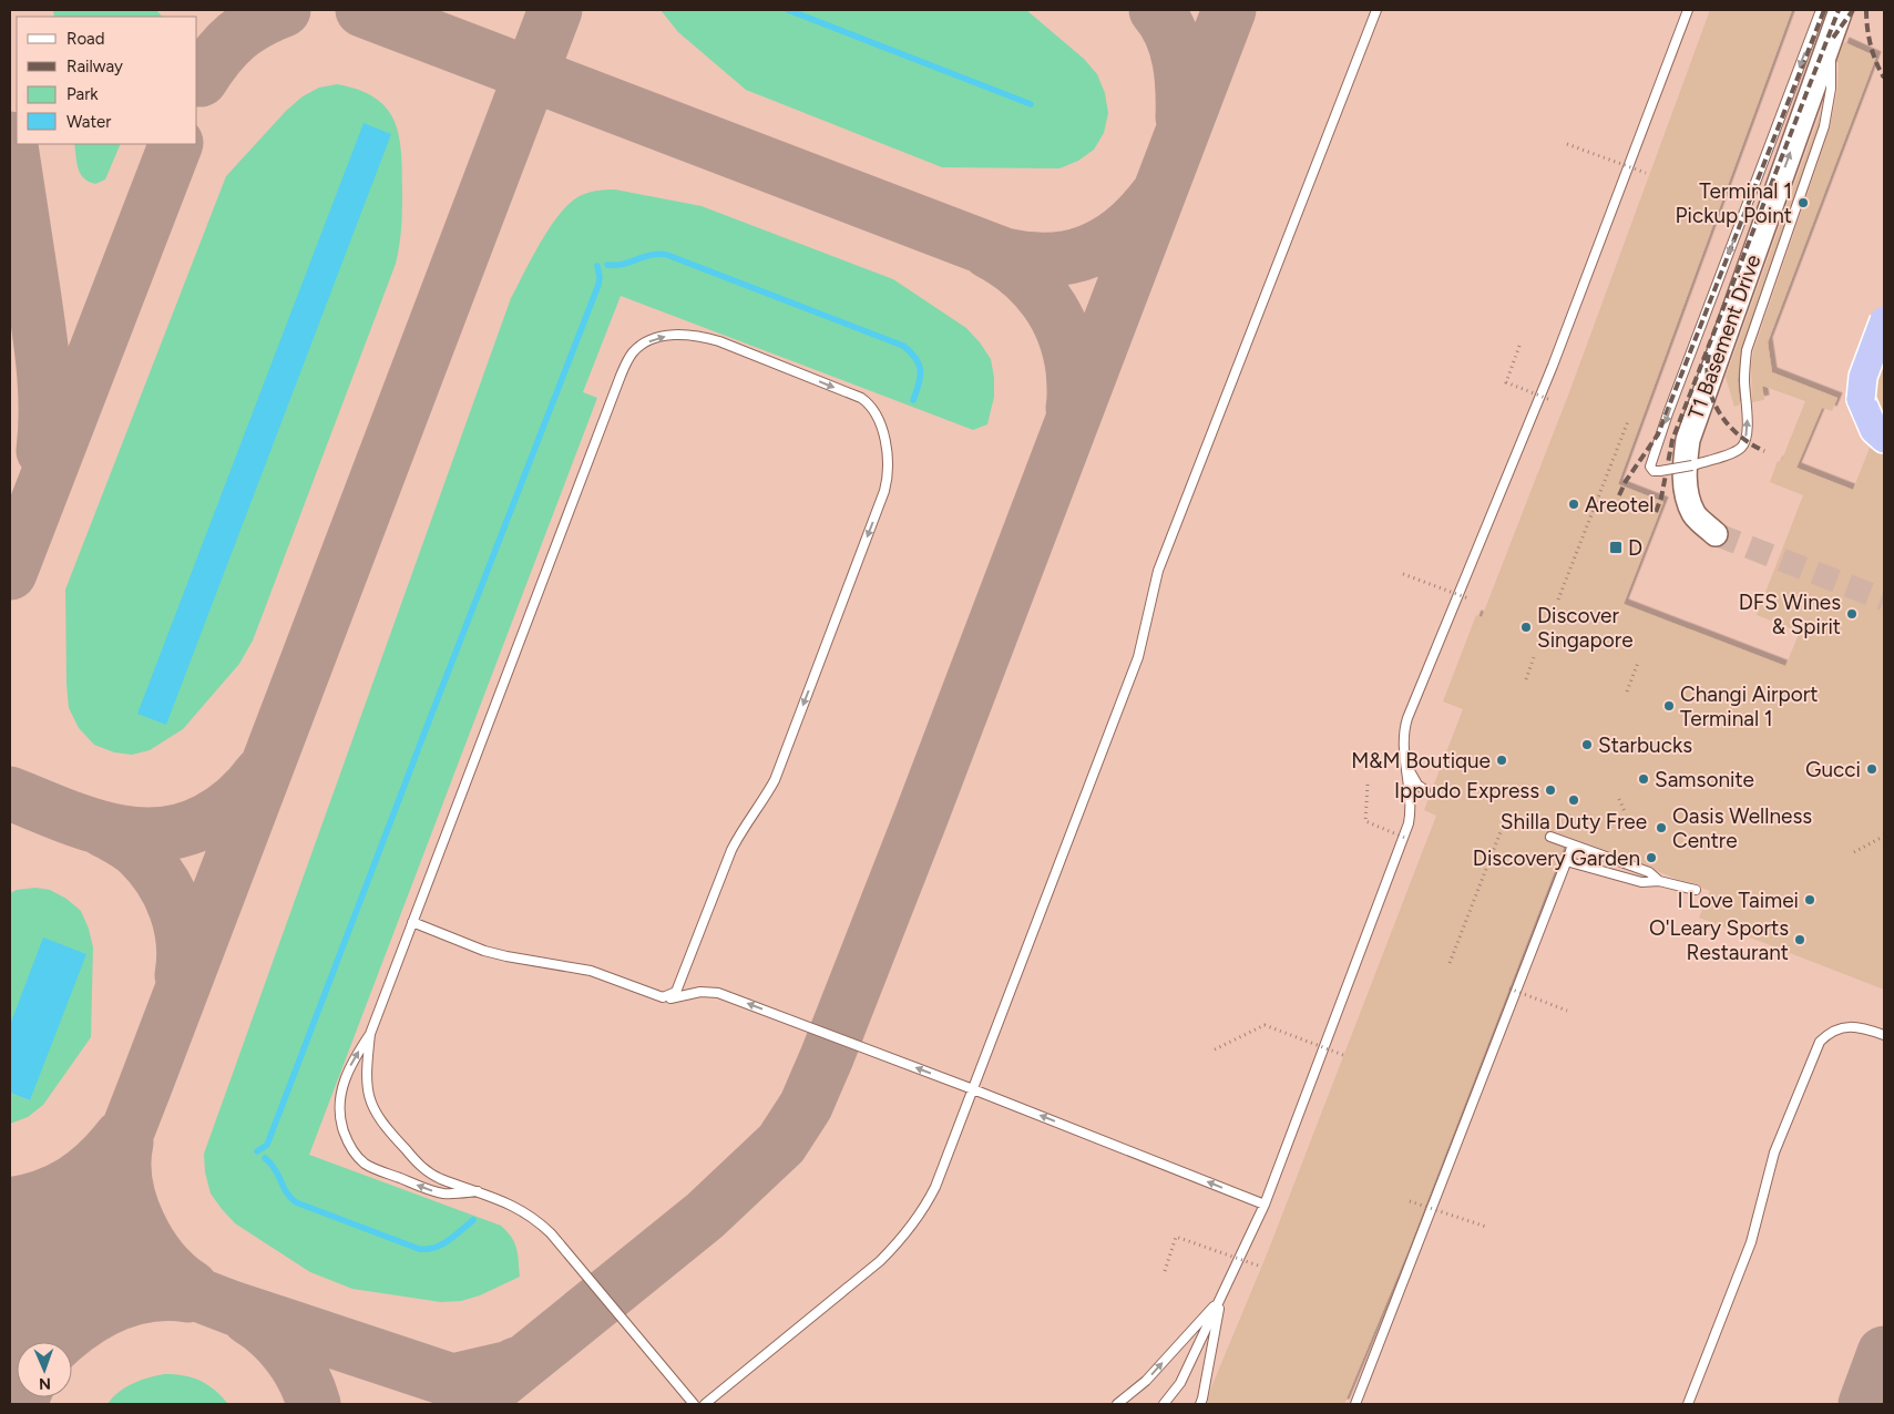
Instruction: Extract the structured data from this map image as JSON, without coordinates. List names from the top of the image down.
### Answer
{
  "streets": {
    "main road": ["T1 Basement Drive"]
  },
  "one_way": ["T1 Basement Drive"],
  "places": {
    "other": [
      "Terminal 1 Pickup Point",
      "Areotel",
      "DFS Wines & Spirit",
      "Discover Singapore",
      "Changi Airport Terminal 1",
      "Starbucks",
      "M&M Boutique",
      "Gucci",
      "Samsonite",
      "Ippudo Express",
      "Shilla Duty Free",
      "Oasis Wellness Centre",
      "Discovery Garden",
      "I Love Taimei",
      "O'Leary Sports Restaurant"
    ],
    "transit": ["D"]
  },
  "legend": [
    "Road",
    "Railway",
    "Park",
    "Water"
  ],
  "north": "bottom"
}
